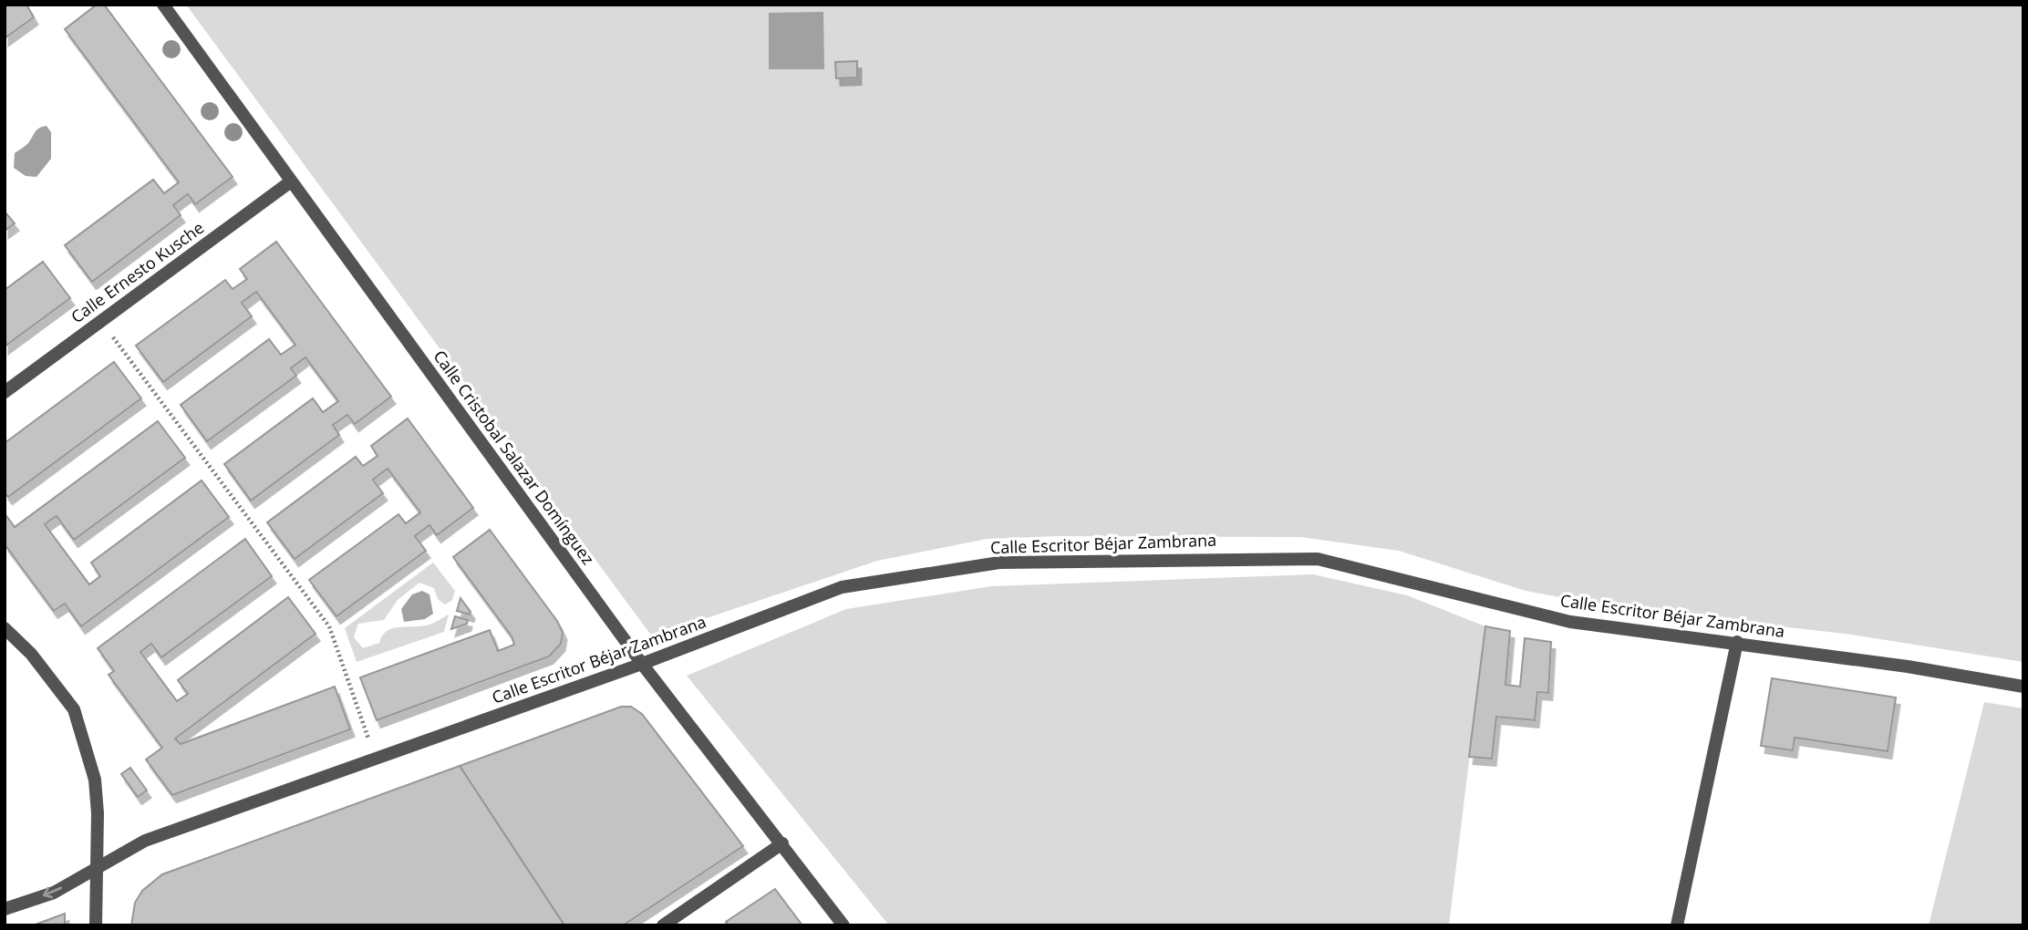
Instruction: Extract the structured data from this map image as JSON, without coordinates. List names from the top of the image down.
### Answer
{
  "streets": {
    "street": ["Calle Ernesto Kusche", "Calle Cristobal Salazar Domínguez", "Calle Escritor Béjar Zambrana"]
  },
  "crossings": [
    ["Calle Ernesto Kusche", "Calle Cristobal Salazar Domínguez"],
    ["Calle Cristobal Salazar Domínguez", "Calle Escritor Béjar Zambrana"]
  ]
}
